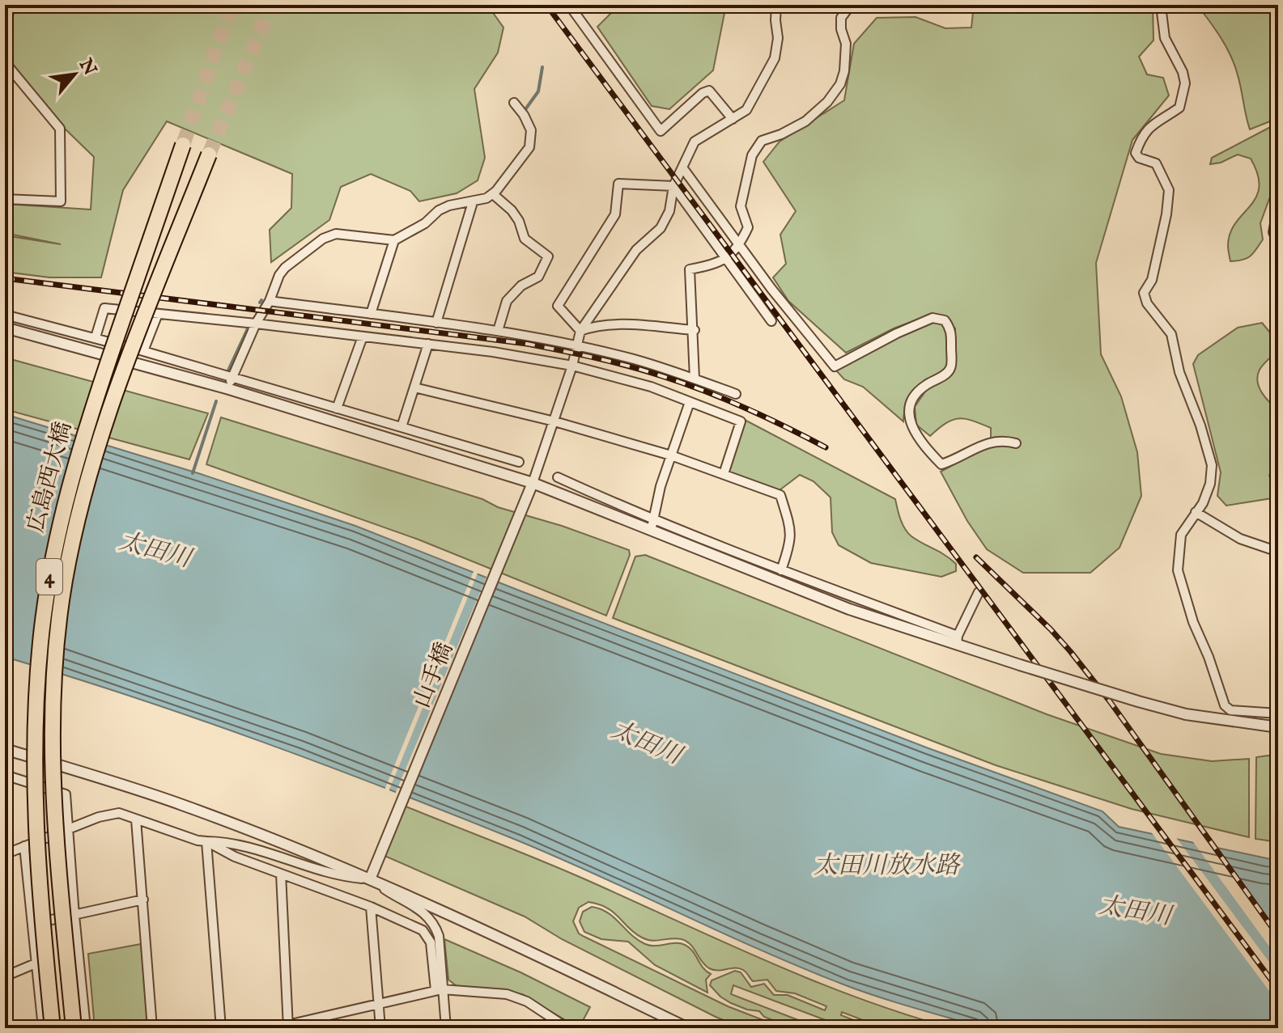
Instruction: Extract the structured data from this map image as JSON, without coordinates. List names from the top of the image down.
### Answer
{
  "streets": {
    "highway": ["広島西大橋", "4"],
    "street": ["山手橋"]
  },
  "water": ["太田川", "太田川放水路"],
  "north": "top right"
}
